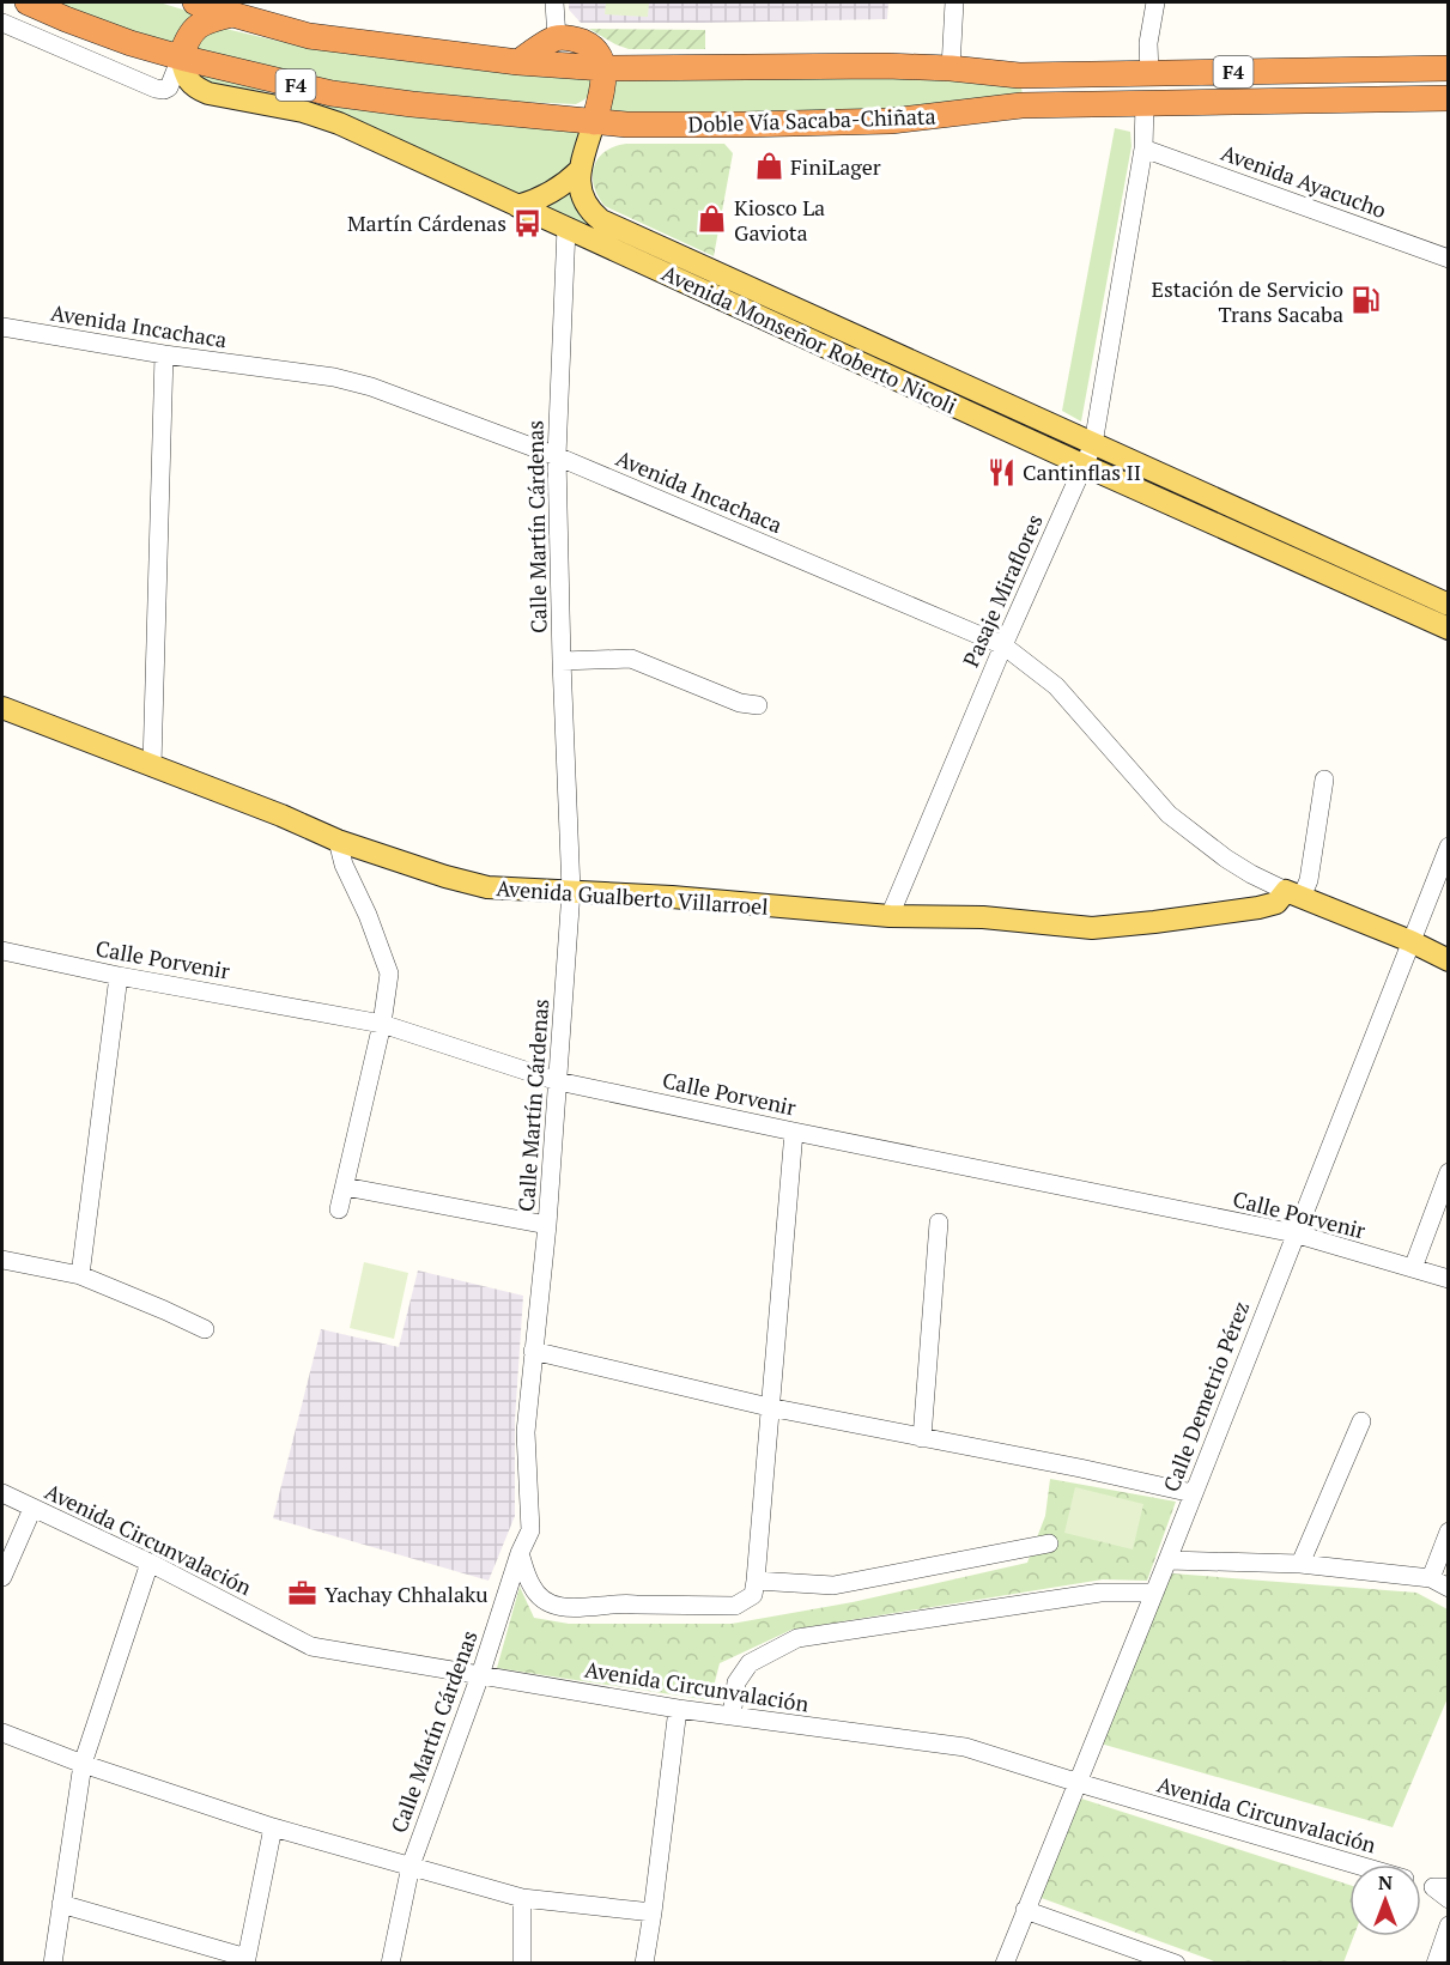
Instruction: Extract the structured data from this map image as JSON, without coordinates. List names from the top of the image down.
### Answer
{
  "streets": {
    "highway": ["F4", "Doble Vía Sacaba-Chiñata"],
    "main road": ["Avenida Monseñor Roberto Nicoli", "Avenida Gualberto Villarroel"],
    "street": [
      "Avenida Ayacucho",
      "Avenida Incachaca",
      "Calle Martín Cárdenas",
      "Pasaje Miraflores",
      "Calle Porvenir",
      "Calle Demetrio Pérez",
      "Avenida Circunvalación"
    ]
  },
  "crossings": [
    ["F4", "Doble Vía Sacaba-Chiñata"],
    ["F4", "Avenida Monseñor Roberto Nicoli"],
    ["Doble Vía Sacaba-Chiñata", "Avenida Monseñor Roberto Nicoli"],
    ["Doble Vía Sacaba-Chiñata", "Pasaje Miraflores"],
    ["Avenida Ayacucho", "Pasaje Miraflores"],
    ["Avenida Incachaca", "Calle Martín Cárdenas"],
    ["Avenida Incachaca", "Pasaje Miraflores"],
    ["Avenida Incachaca", "Avenida Gualberto Villarroel"],
    ["Avenida Monseñor Roberto Nicoli", "Calle Martín Cárdenas"],
    ["Avenida Monseñor Roberto Nicoli", "Pasaje Miraflores"],
    ["Calle Martín Cárdenas", "Avenida Gualberto Villarroel"],
    ["Calle Martín Cárdenas", "Calle Porvenir"],
    ["Calle Martín Cárdenas", "Avenida Circunvalación"],
    ["Pasaje Miraflores", "Avenida Gualberto Villarroel"],
    ["Calle Porvenir", "Calle Demetrio Pérez"],
    ["Calle Demetrio Pérez", "Avenida Circunvalación"]
  ],
  "places": {
    "shop": ["FiniLager", "Kiosco La Gaviota"],
    "bus stop": ["Martín Cárdenas"],
    "fuel station": ["Estación de Servicio Trans Sacaba"],
    "restaurant": ["Cantinflas II"],
    "office": ["Yachay Chhalaku"]
  },
  "north": "top"
}
